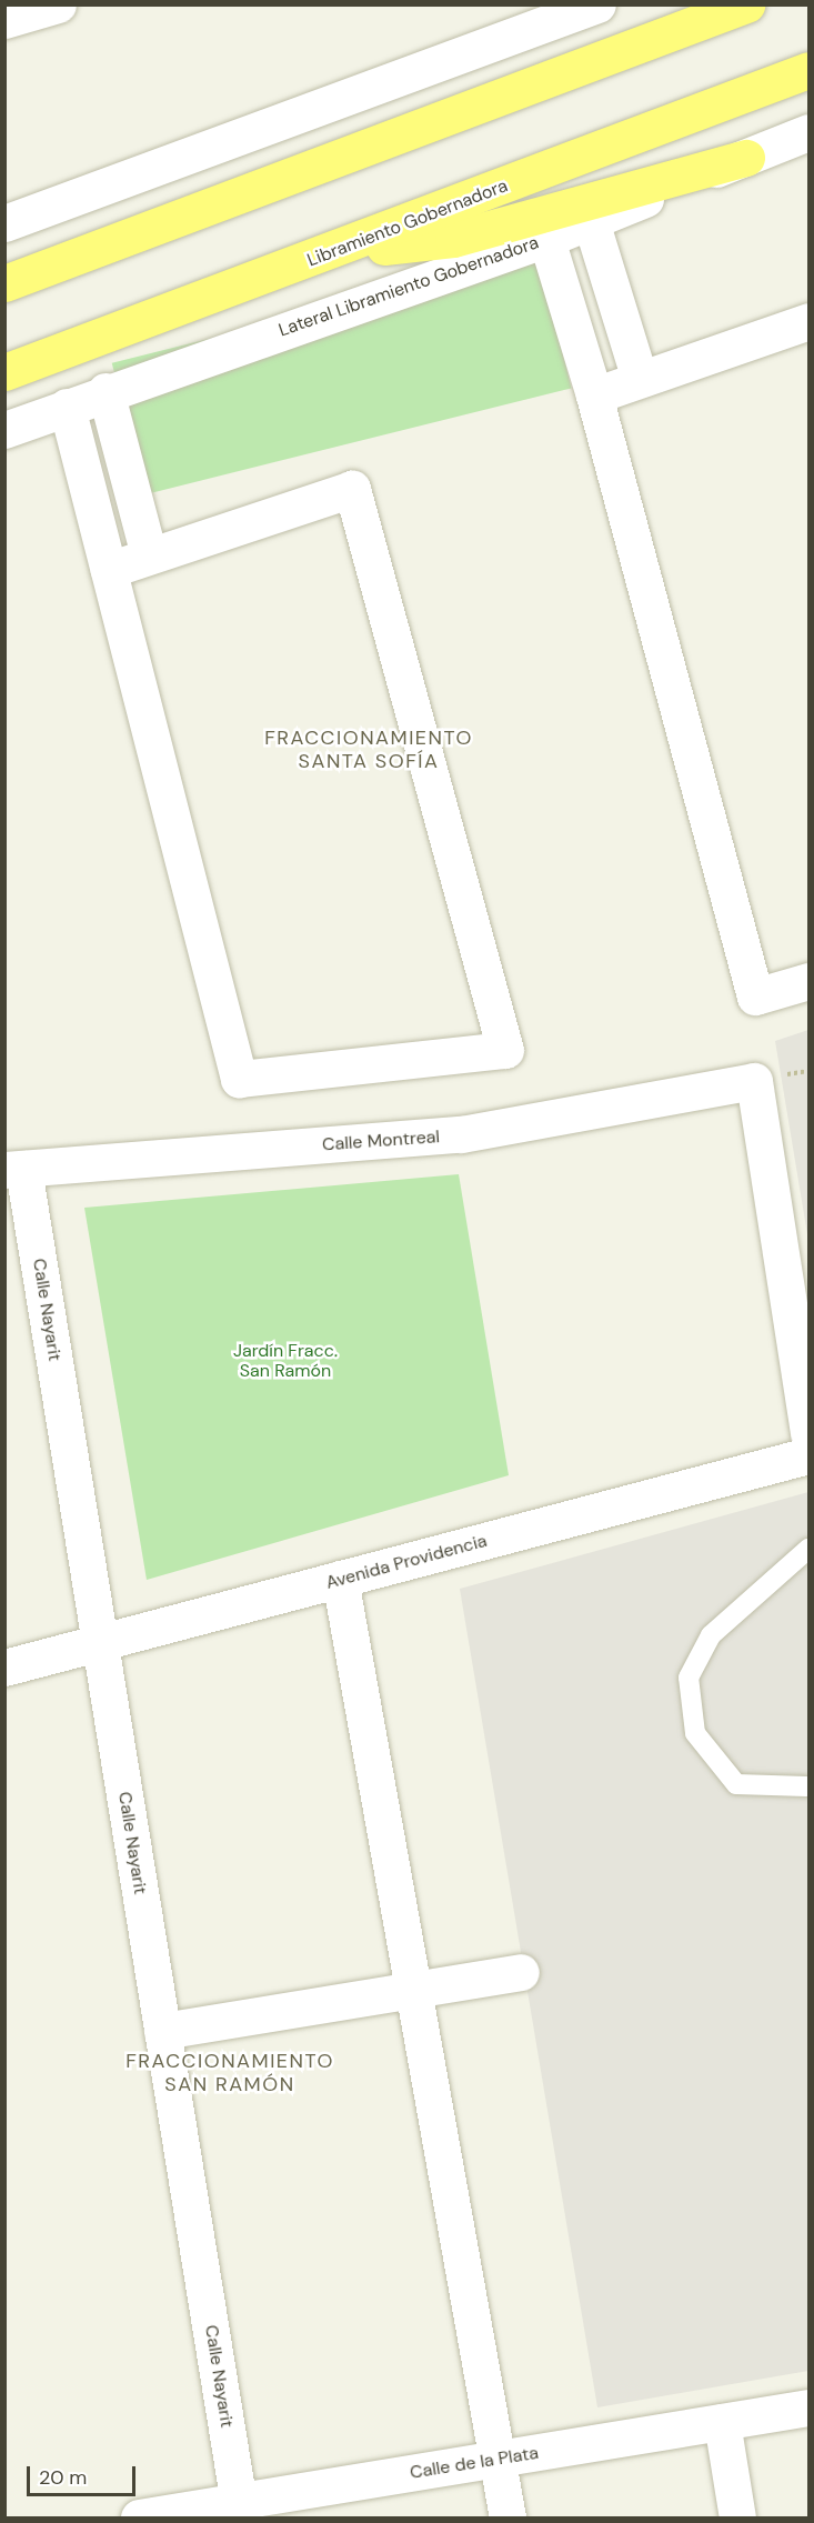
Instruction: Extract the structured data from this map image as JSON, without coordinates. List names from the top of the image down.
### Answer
{
  "streets": {
    "highway": ["Libramiento Gobernadora"],
    "street": [
      "Lateral Libramiento Gobernadora",
      "Calle Montreal",
      "Calle Nayarit",
      "Avenida Providencia",
      "Calle de la Plata"
    ]
  },
  "crossings": [
    ["Calle Montreal", "Calle Nayarit"],
    ["Calle Nayarit", "Avenida Providencia"],
    ["Calle Nayarit", "Calle de la Plata"]
  ],
  "districts": ["FRACCIONAMIENTO SANTA SOFÍA", "FRACCIONAMIENTO SAN RAMÓN"],
  "parks": ["Jardín Fracc. San Ramón"],
  "scale_bar": "20 m"
}
